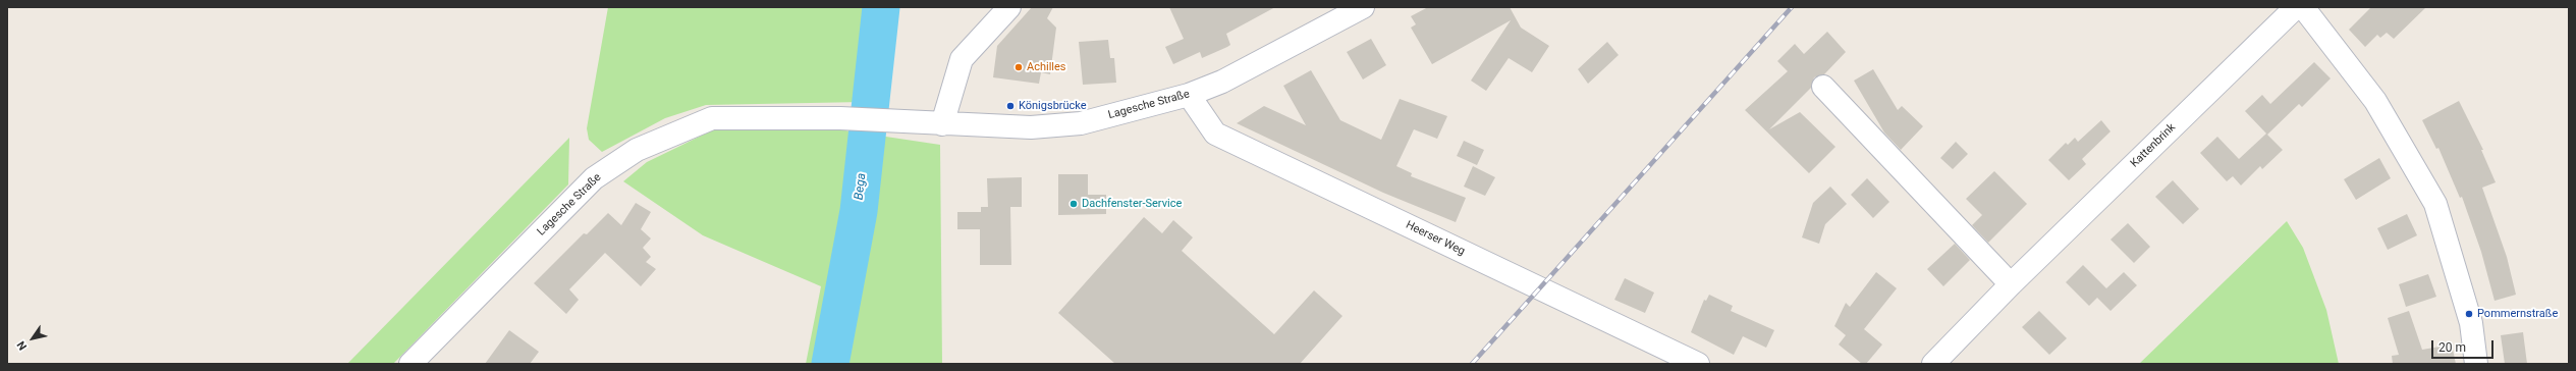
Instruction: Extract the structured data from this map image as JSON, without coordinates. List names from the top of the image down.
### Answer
{
  "streets": {
    "street": ["Lagesche Straße", "Kattenbrink", "Heerser Weg"]
  },
  "crossings": [
    ["Lagesche Straße", "Heerser Weg"]
  ],
  "water": ["Bega"],
  "places": [
    "Achilles",
    "Königsbrücke",
    "Dachfenster-Service",
    "Pommernstraße"
  ],
  "scale_bar": "20 m",
  "north": "bottom left"
}
